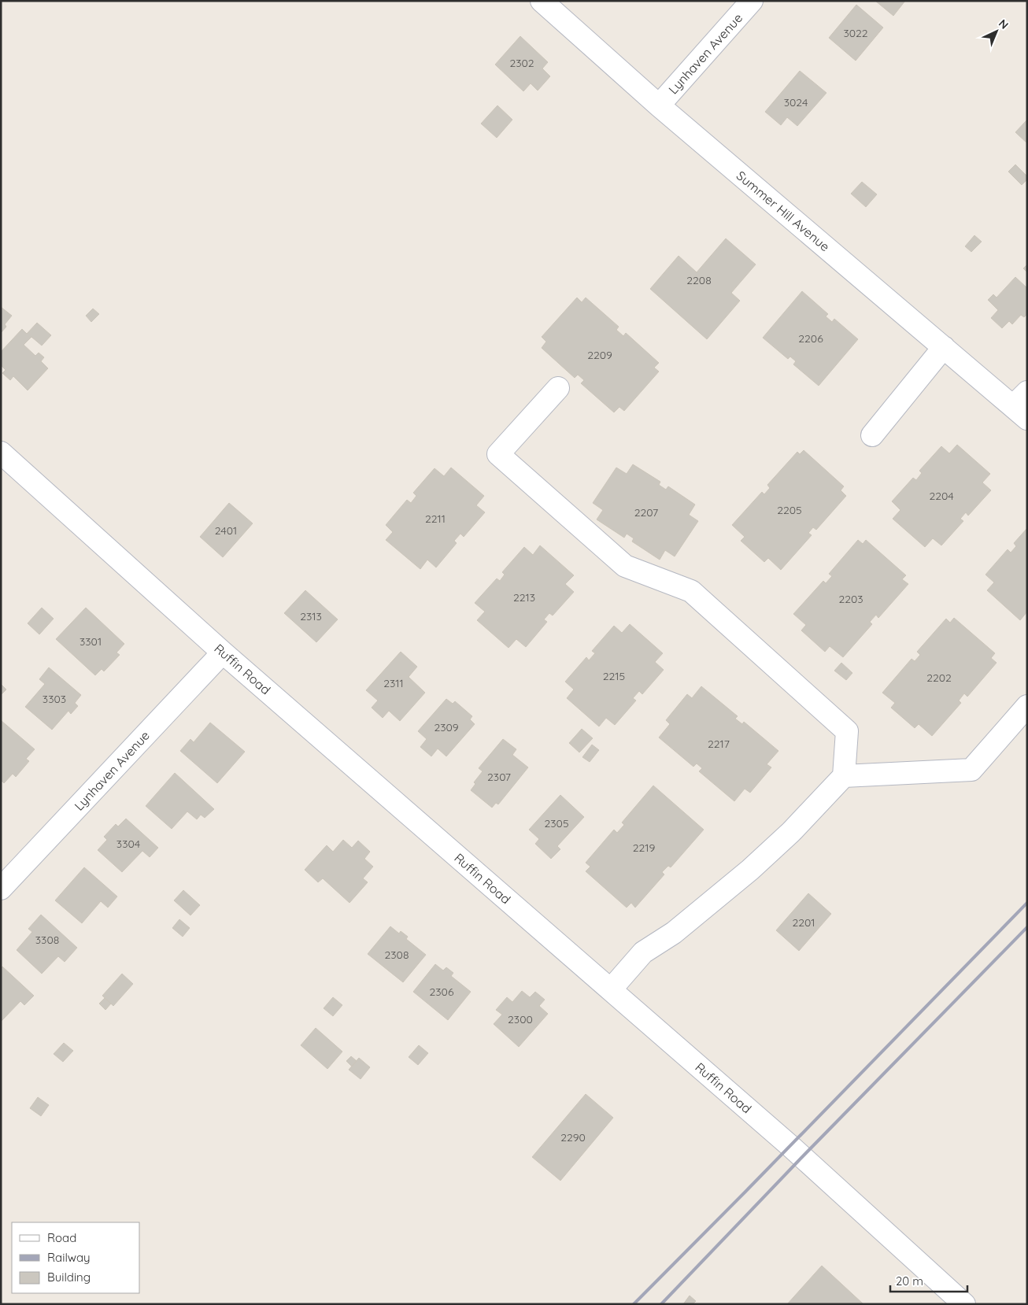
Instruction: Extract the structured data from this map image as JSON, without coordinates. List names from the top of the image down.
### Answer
{
  "streets": {
    "street": ["Lynhaven Avenue", "Summer Hill Avenue", "Ruffin Road"]
  },
  "crossings": [
    ["Lynhaven Avenue", "Summer Hill Avenue"],
    ["Lynhaven Avenue", "Ruffin Road"]
  ],
  "house_numbers": [
    "3022",
    "2302",
    "3024",
    "2208",
    "2206",
    "2209",
    "2204",
    "2205",
    "2207",
    "2211",
    "2401",
    "2213",
    "2203",
    "2313",
    "3301",
    "2215",
    "2202",
    "2311",
    "3303",
    "2309",
    "2217",
    "2307",
    "2305",
    "3304",
    "2219",
    "2201",
    "3308",
    "2308",
    "2306",
    "2300",
    "2290"
  ],
  "legend": ["Road", "Railway", "Building"],
  "scale_bar": "20 m",
  "north": "top right"
}
